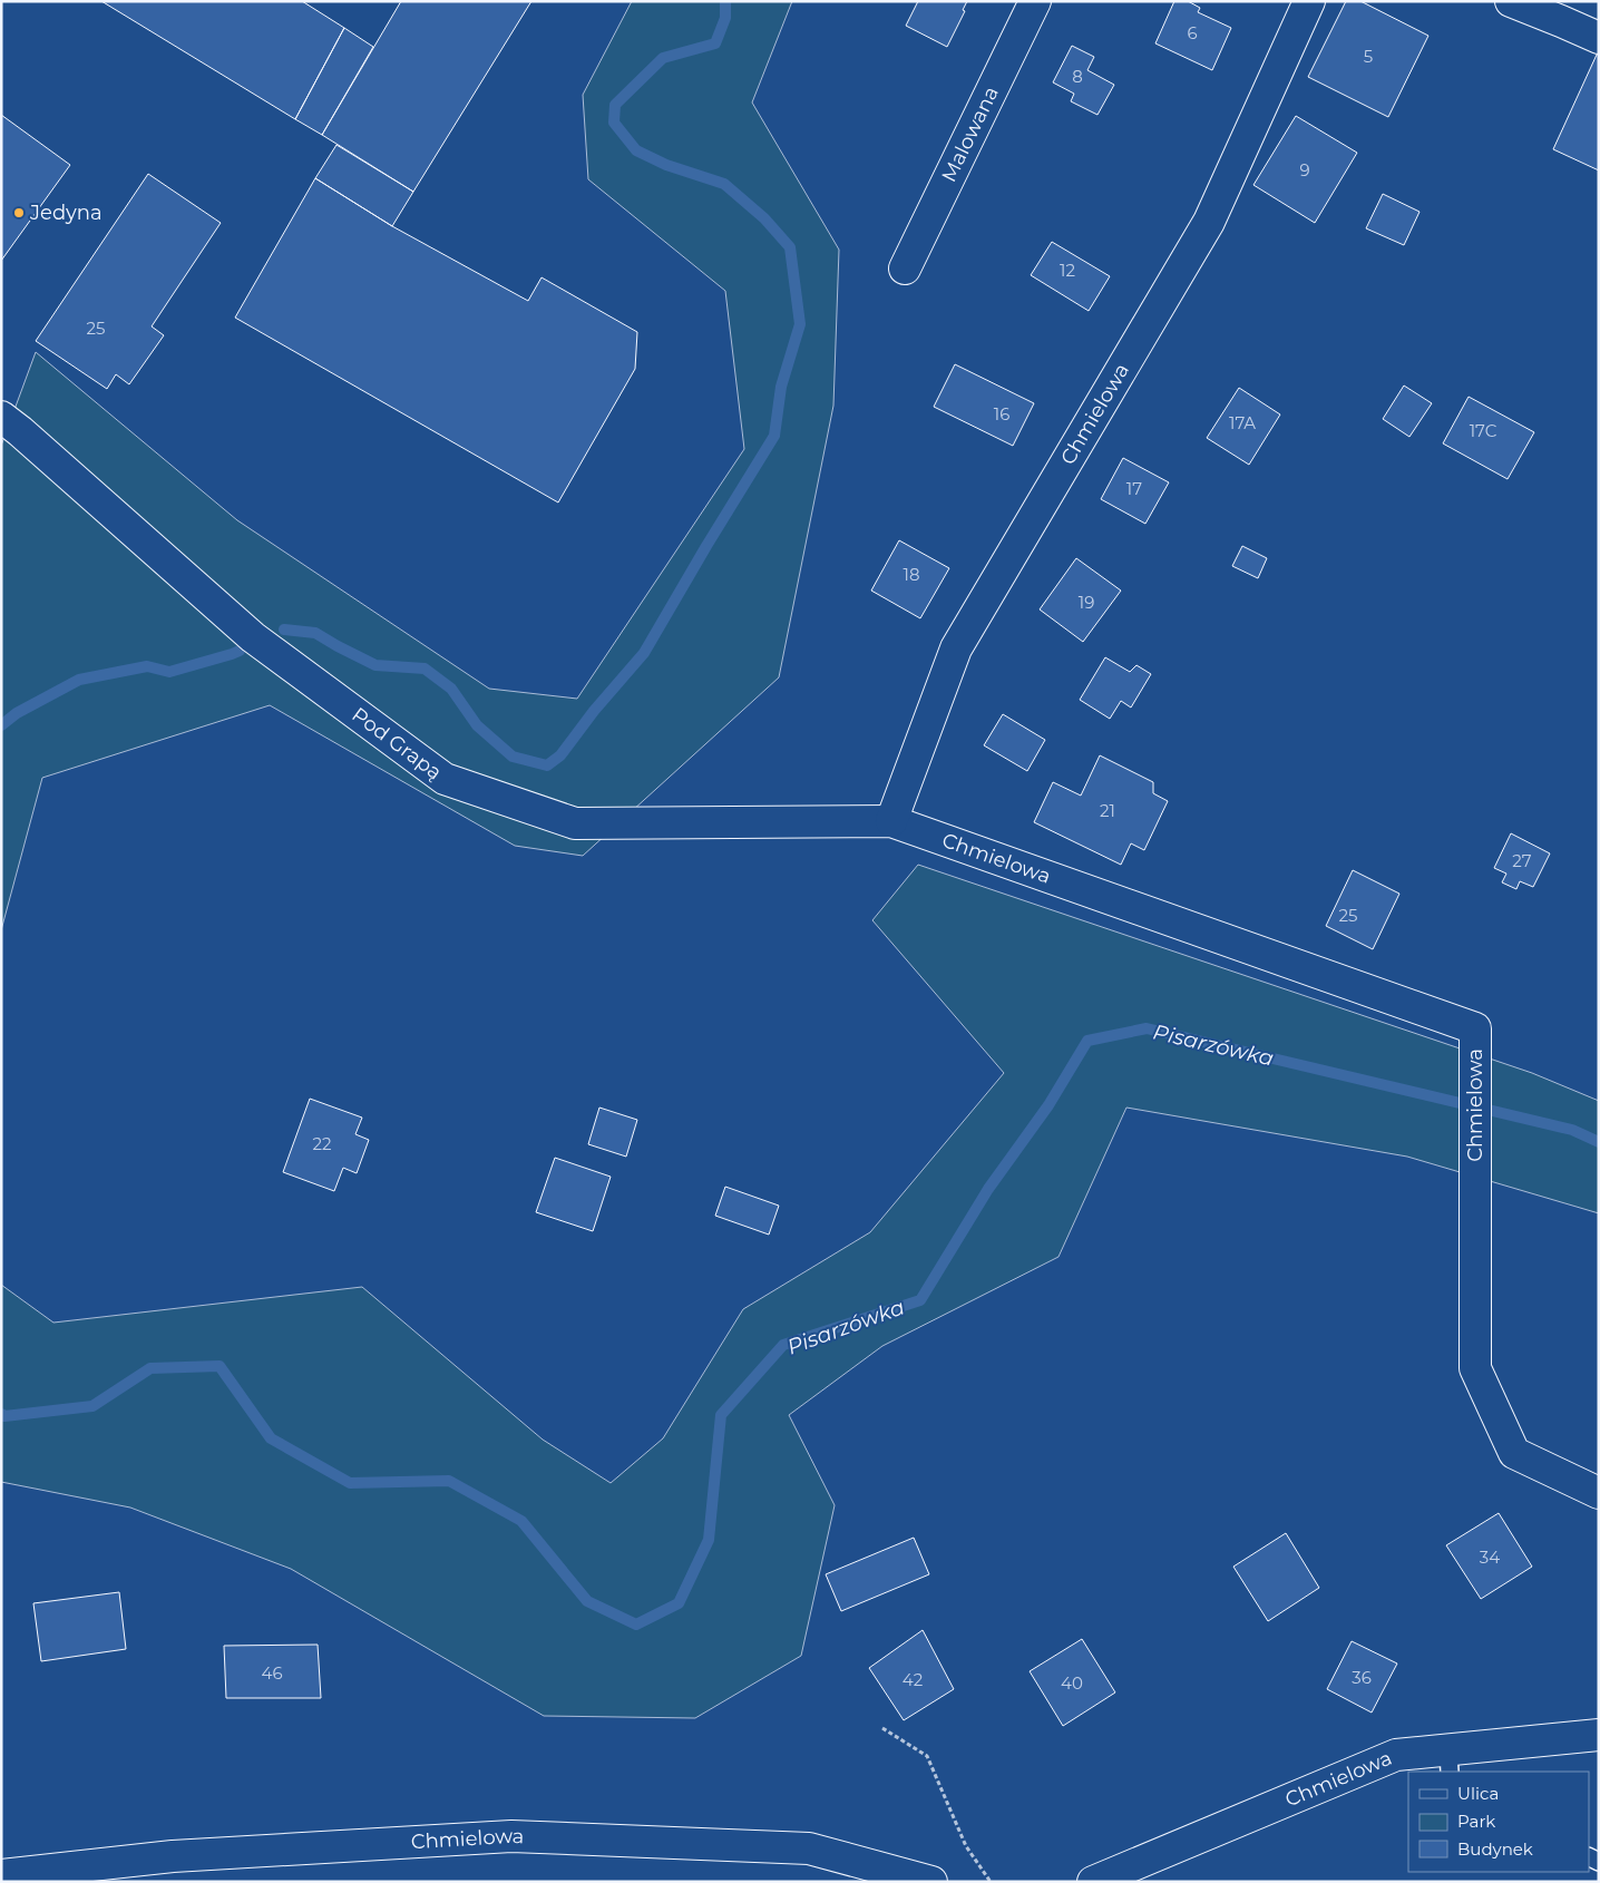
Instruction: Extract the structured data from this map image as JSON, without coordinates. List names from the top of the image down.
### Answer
{
  "streets": {
    "street": ["Malowana", "Chmielowa", "Pod Grapą"]
  },
  "crossings": [
    ["Chmielowa", "Pod Grapą"]
  ],
  "water": ["Pisarzówka"],
  "places": ["Jedyna"],
  "house_numbers": [
    "6",
    "5",
    "8",
    "9",
    "12",
    "25",
    "16",
    "17A",
    "17C",
    "17",
    "18",
    "19",
    "21",
    "27",
    "25",
    "22",
    "34",
    "46",
    "36",
    "42",
    "40"
  ],
  "legend": ["Ulica", "Park", "Budynek"]
}
